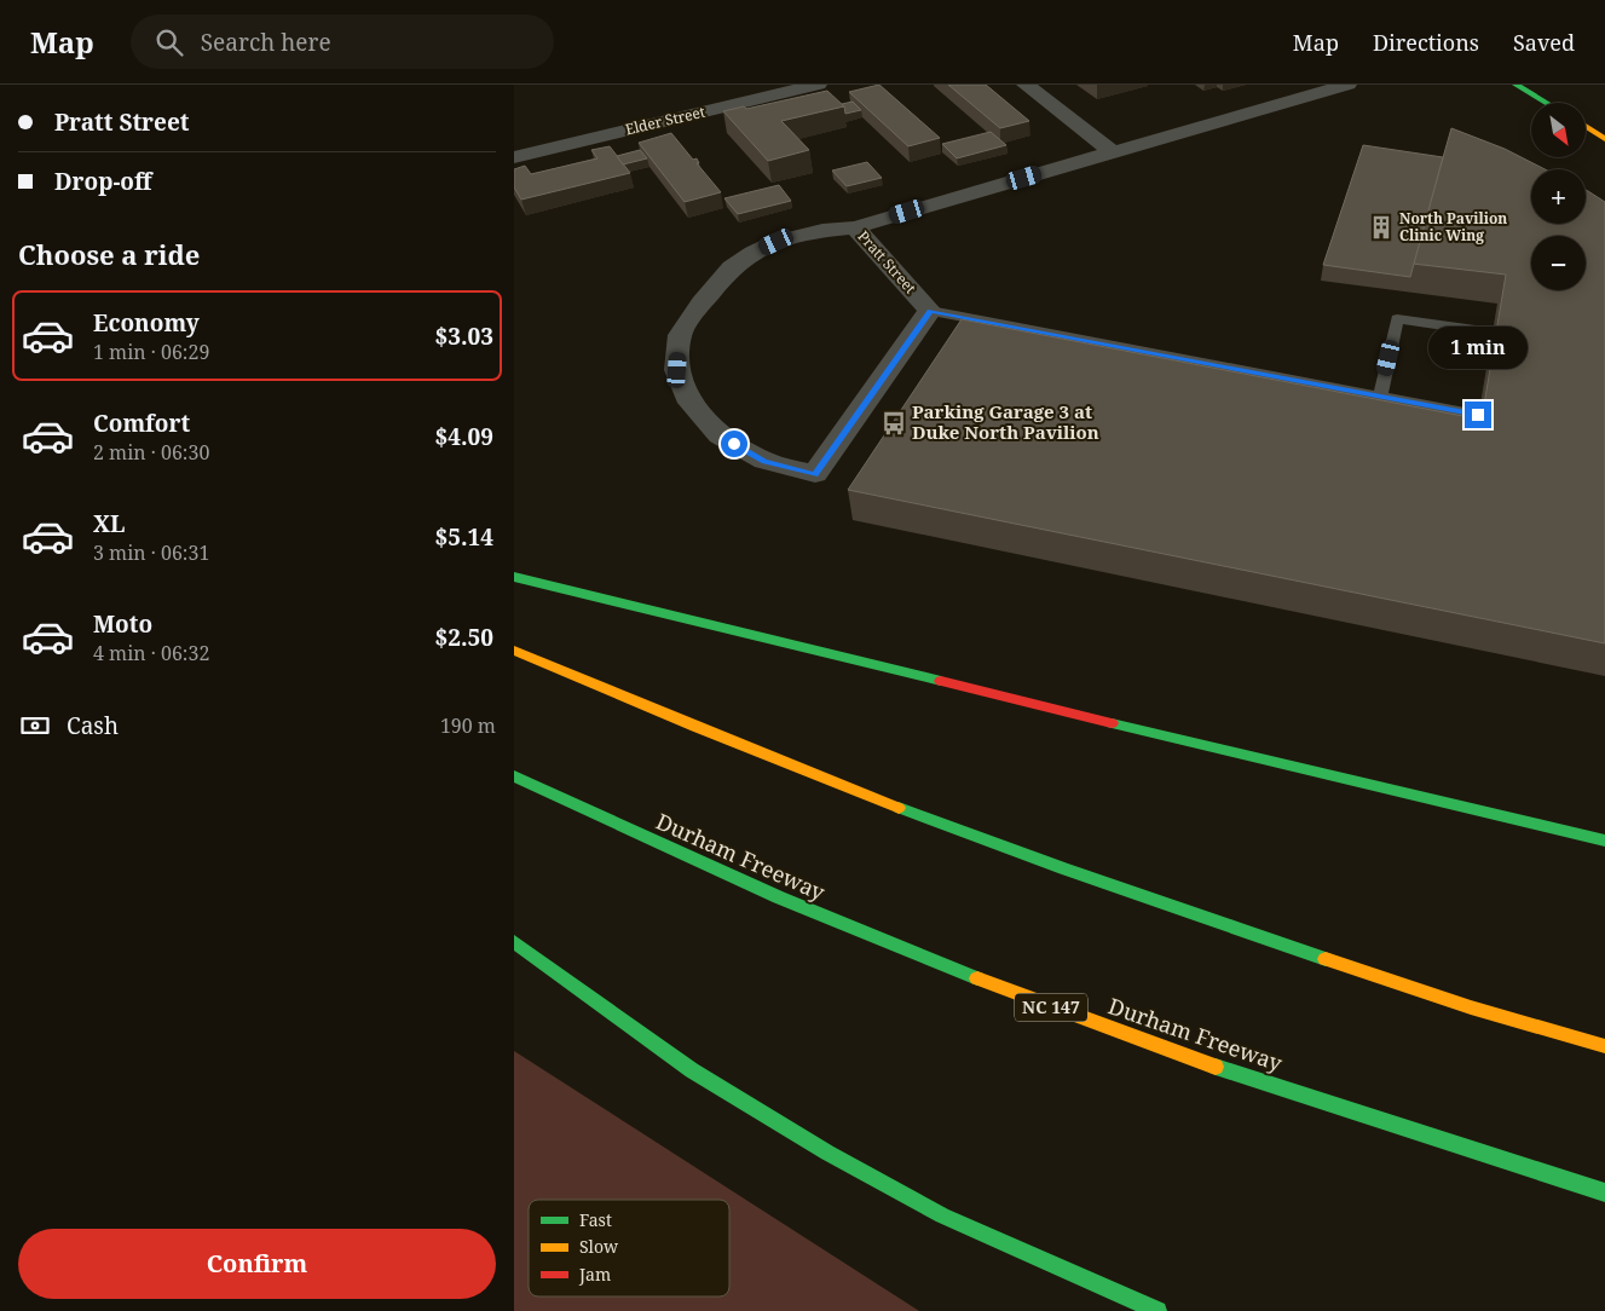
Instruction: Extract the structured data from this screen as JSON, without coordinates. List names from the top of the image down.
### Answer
{
  "streets": {
    "main road": ["Durham Freeway", "NC 147"],
    "street": ["Elder Street", "Pratt Street"]
  },
  "places": {
    "building": ["North Pavilion Clinic Wing"],
    "bus stop": ["Parking Garage 3 at Duke North Pavilion"]
  },
  "legend": ["Fast", "Slow", "Jam"],
  "north": "bottom right",
  "page": {
    "header": "Map",
    "search": "Search here",
    "nav": ["Map", "Directions", "Saved"],
    "banner": ["Pratt Street", "Drop-off"],
    "map_buttons": ["+", "−"],
    "heading": "Choose a ride",
    "list": [
      {
        "name": "Economy",
        "note": "1 min · 06:29",
        "value": "$3.03"
      },
      {
        "name": "Comfort",
        "note": "2 min · 06:30",
        "value": "$4.09"
      },
      {
        "name": "XL",
        "note": "3 min · 06:31",
        "value": "$5.14"
      },
      {
        "name": "Moto",
        "note": "4 min · 06:32",
        "value": "$2.50"
      }
    ],
    "bubble": "1 min",
    "pay": ["Cash", "190 m"],
    "buttons": "Confirm"
  }
}
